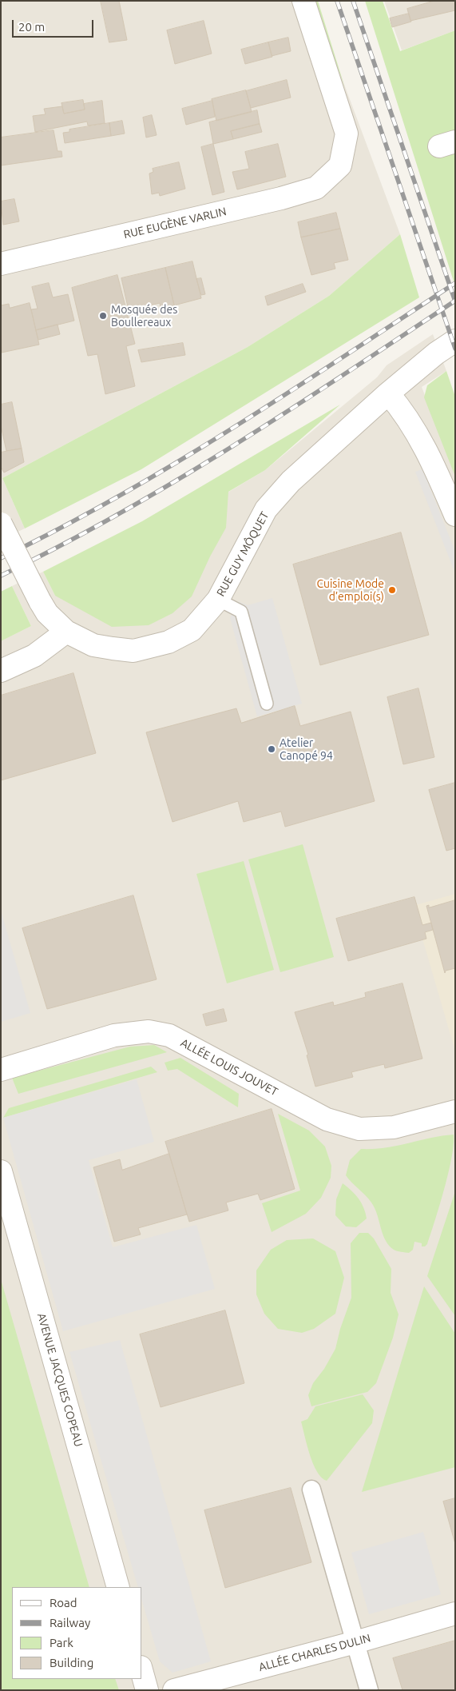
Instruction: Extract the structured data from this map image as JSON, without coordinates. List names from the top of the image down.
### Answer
{
  "streets": {
    "street": [
      "RUE EUGÈNE VARLIN",
      "RUE GUY MÔQUET",
      "ALLÉE LOUIS JOUVET",
      "AVENUE JACQUES COPEAU",
      "ALLÉE CHARLES DULIN"
    ]
  },
  "places": ["Mosquée des Boullereaux", "Cuisine Mode d’emploi(s)", "Atelier Canopé 94"],
  "legend": [
    "Road",
    "Railway",
    "Park",
    "Building"
  ],
  "scale_bar": "20 m"
}
